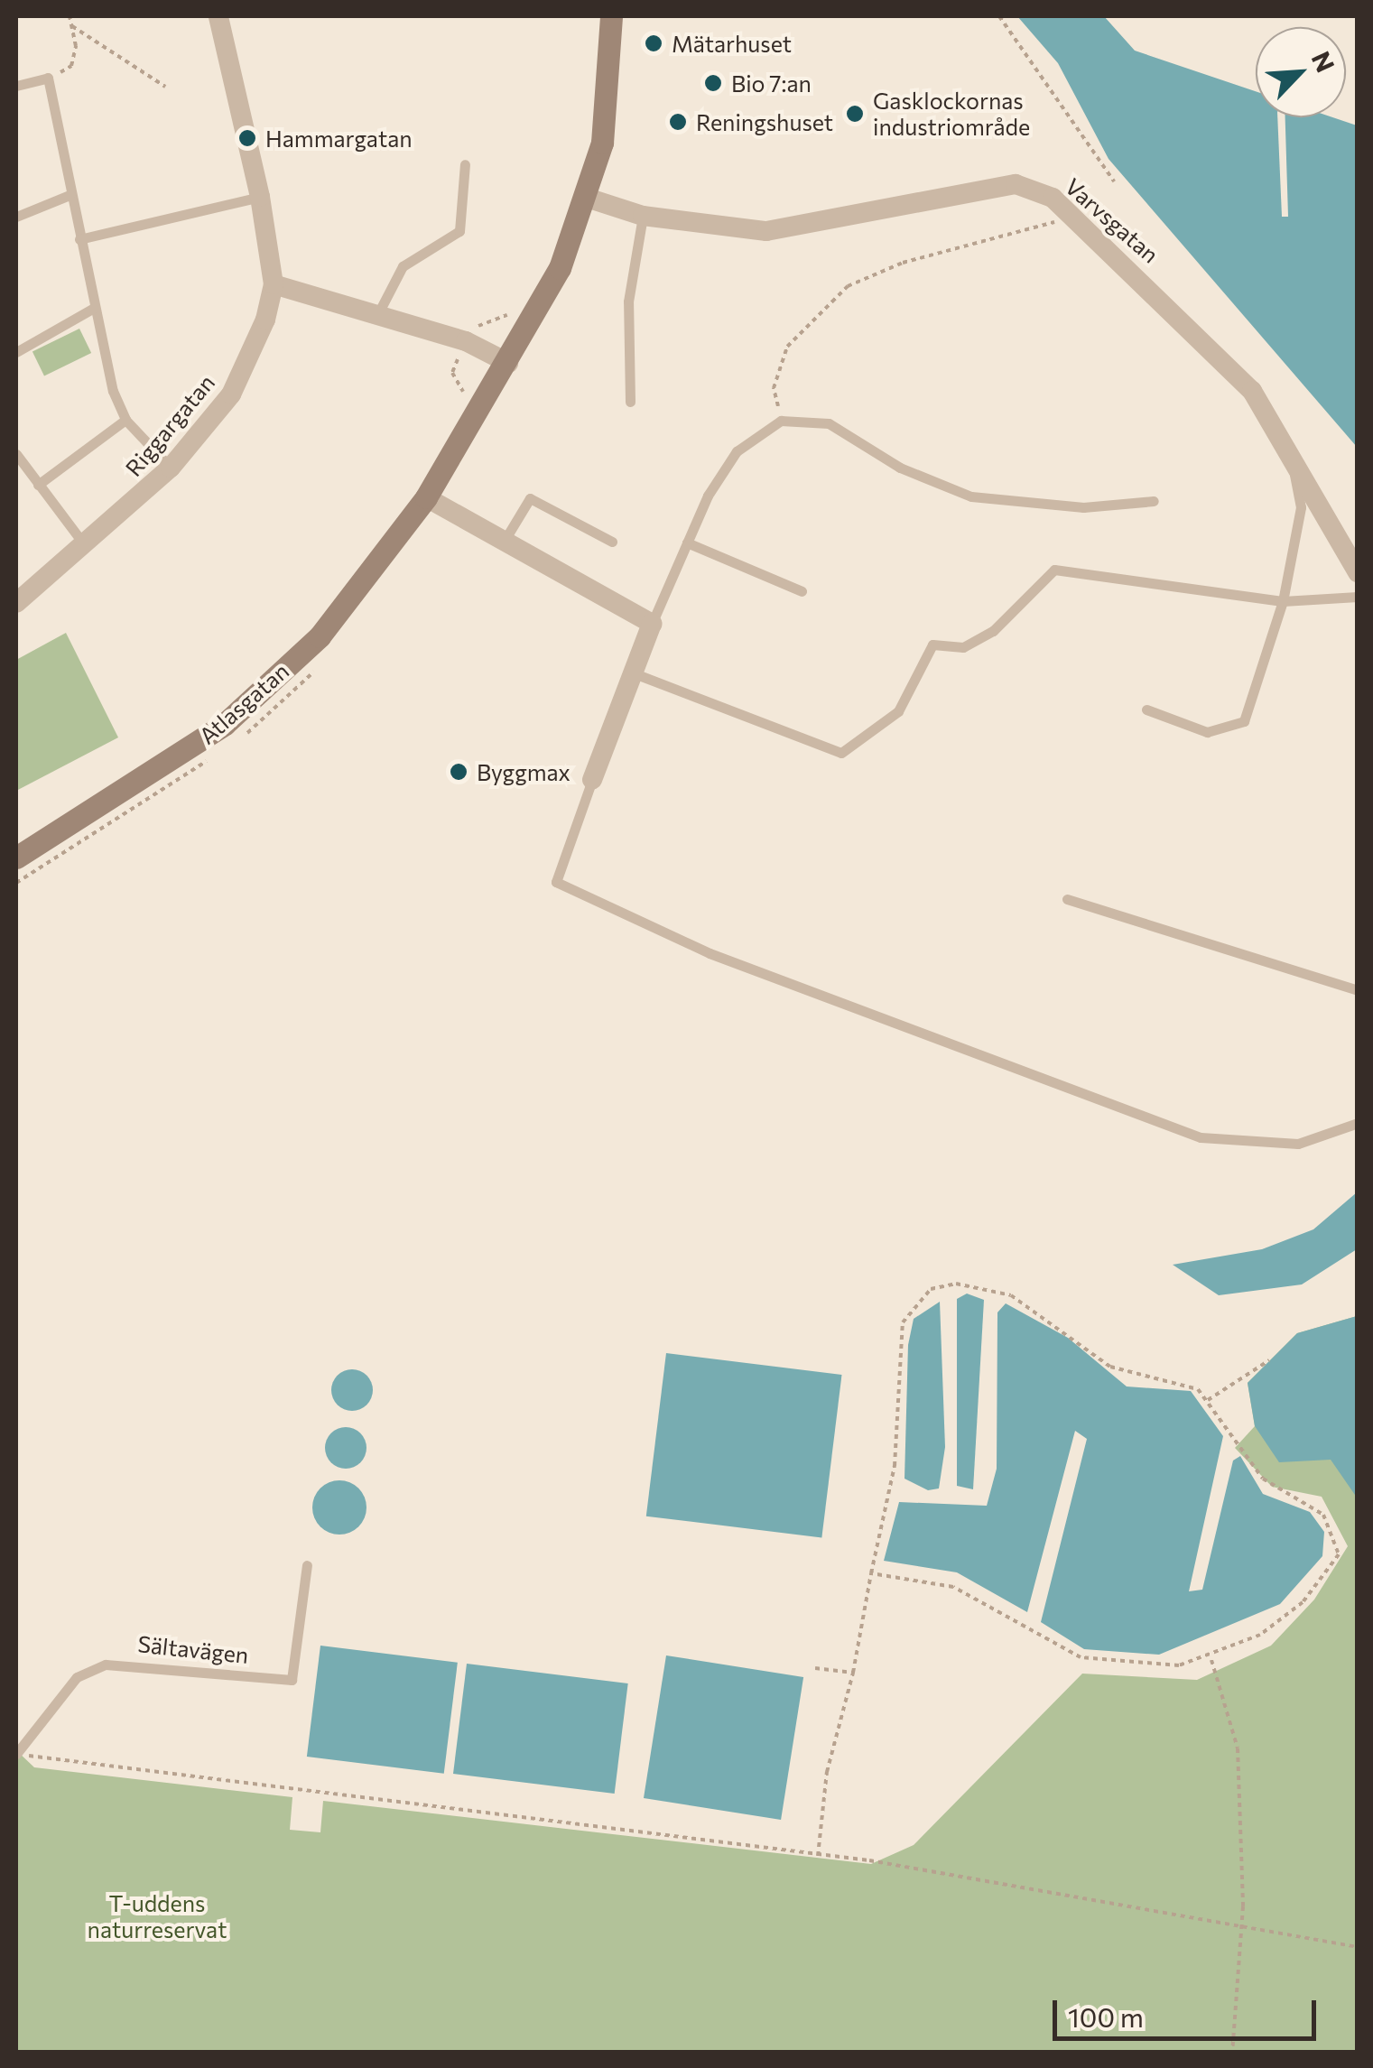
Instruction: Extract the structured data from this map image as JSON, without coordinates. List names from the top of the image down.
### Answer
{
  "streets": {
    "street": ["Varvsgatan", "Riggargatan", "Atlasgatan"],
    "lane": ["Sältavägen"]
  },
  "crossings": [
    ["Varvsgatan", "Atlasgatan"]
  ],
  "parks": ["T-uddens naturreservat"],
  "places": [
    "Mätarhuset",
    "Bio 7:an",
    "Gasklockornas industriområde",
    "Reningshuset",
    "Hammargatan",
    "Byggmax"
  ],
  "scale_bar": "100 m",
  "north": "top right"
}
